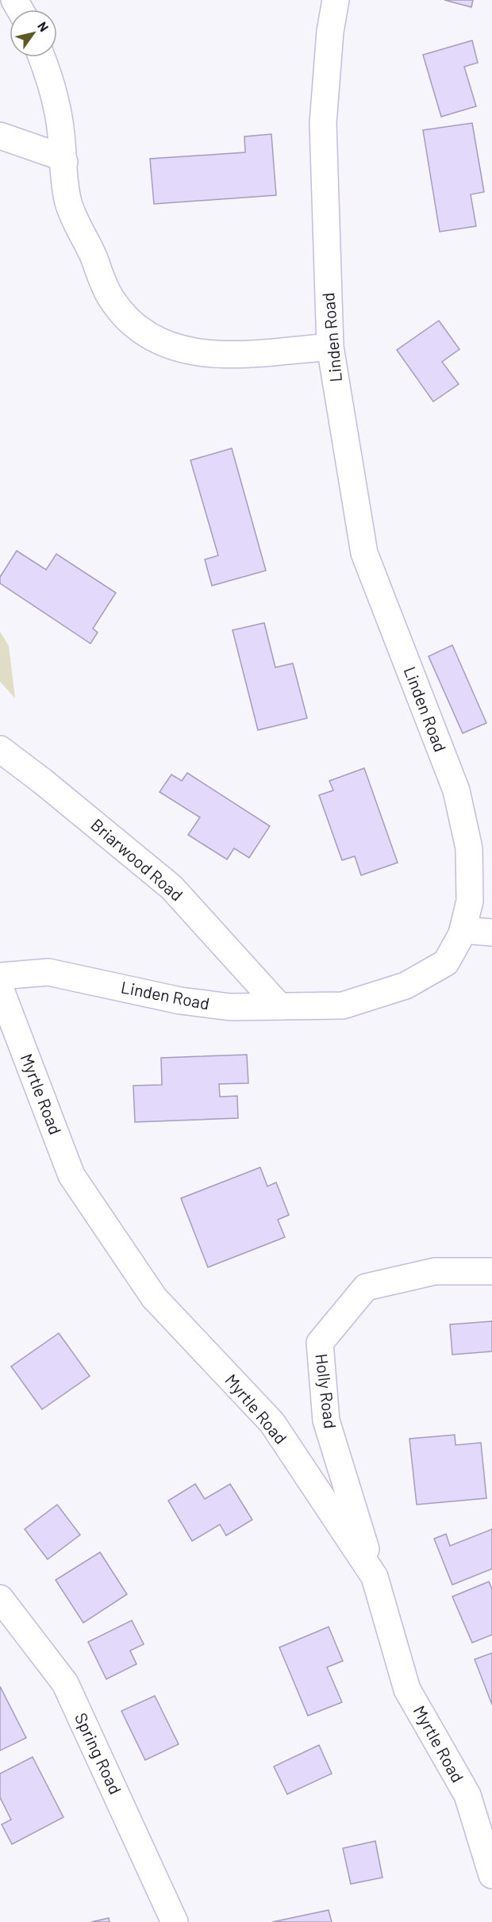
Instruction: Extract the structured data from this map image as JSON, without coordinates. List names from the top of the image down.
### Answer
{
  "streets": {
    "street": [
      "Linden Road",
      "Briarwood Road",
      "Myrtle Road",
      "Holly Road",
      "Spring Road"
    ]
  },
  "crossings": [
    ["Linden Road", "Briarwood Road"],
    ["Myrtle Road", "Holly Road"]
  ],
  "north": "top right"
}
